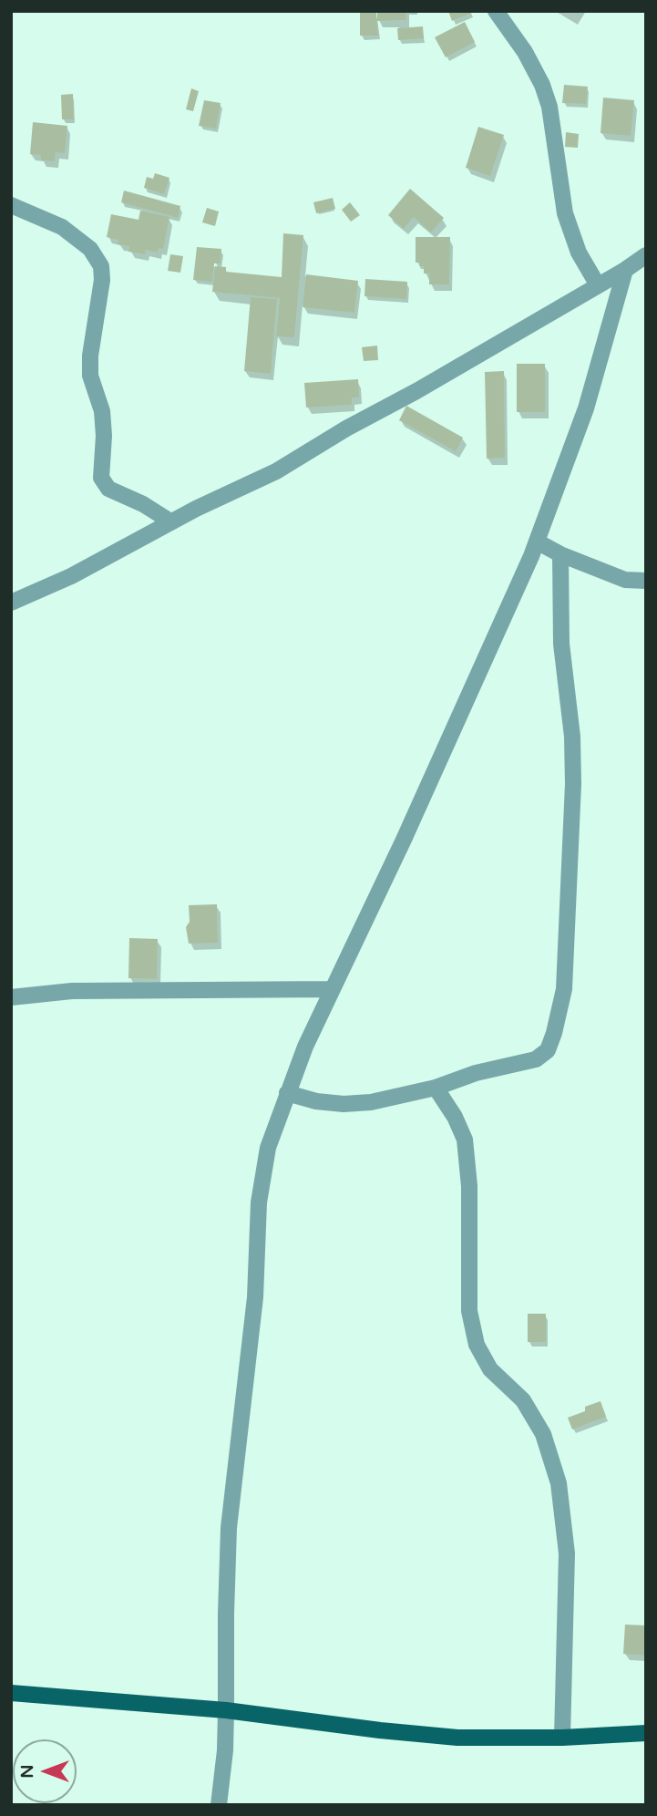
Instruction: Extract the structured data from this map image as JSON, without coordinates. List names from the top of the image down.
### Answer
{
  "north": "left"
}
